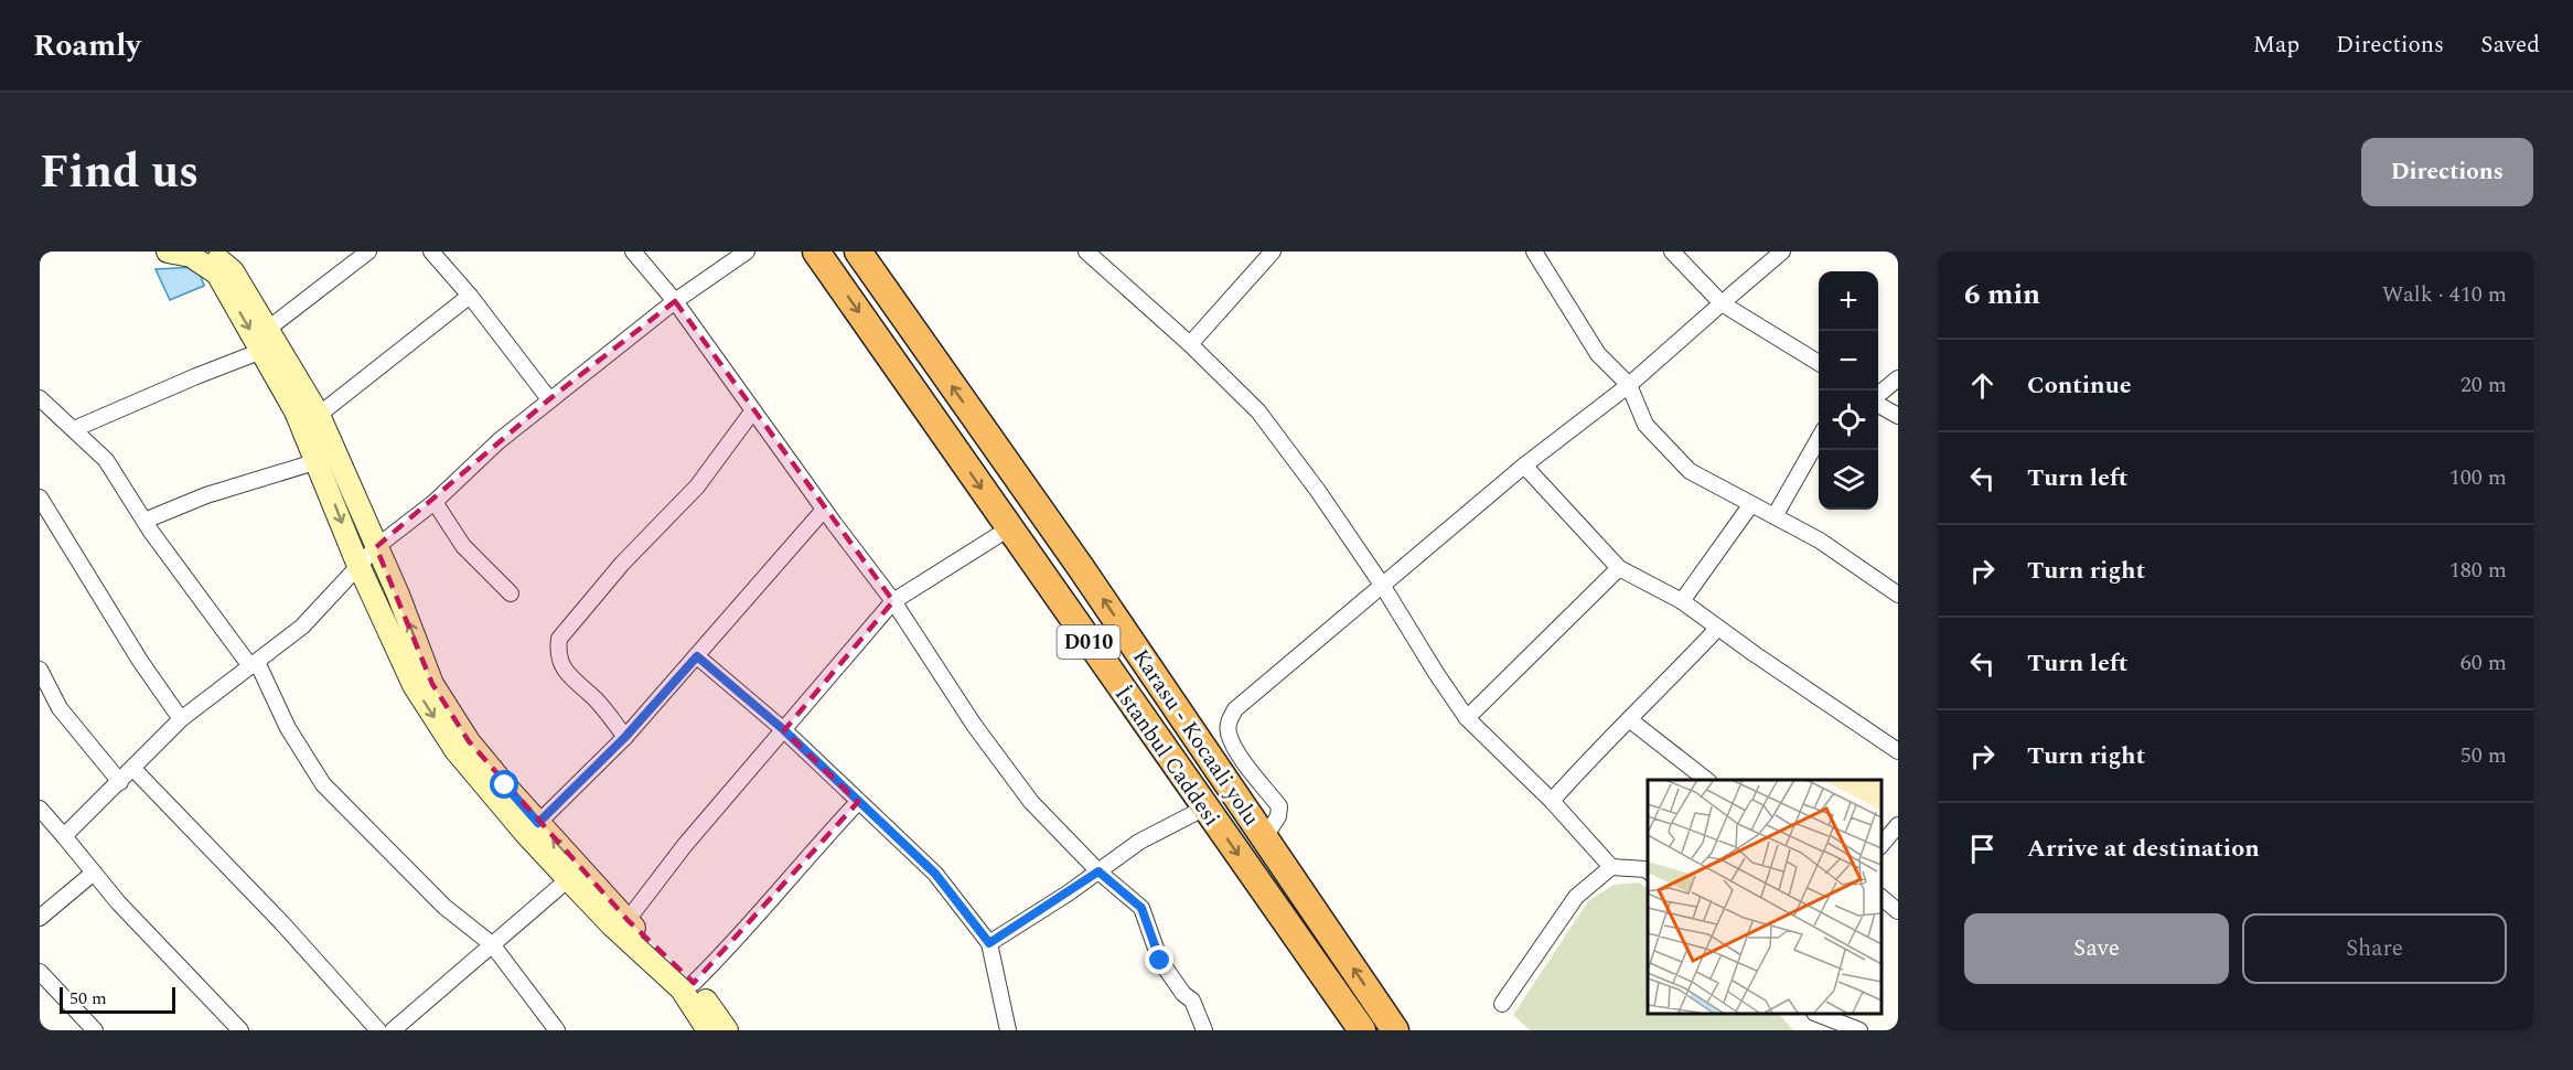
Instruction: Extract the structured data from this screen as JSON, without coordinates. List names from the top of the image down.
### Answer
{
  "streets": {
    "highway": ["D010", "Karasu - Kocaali yolu", "İstanbul Caddesi"]
  },
  "one_way": ["Karasu - Kocaali yolu", "İstanbul Caddesi"],
  "scale_bar": "50 m",
  "page": {
    "header": "Roamly",
    "nav": ["Map", "Directions", "Saved"],
    "title": "Find us",
    "buttons": [
      "Directions",
      ["Save", "Share"]
    ],
    "heading": ["6 min", "Walk · 410 m"],
    "map_buttons": ["+", "−"],
    "list": [
      ["Continue", "20 m"],
      ["Turn left", "100 m"],
      ["Turn right", "180 m"],
      ["Turn left", "60 m"],
      ["Turn right", "50 m"],
      "Arrive at destination"
    ],
    "scale": "50 m"
  }
}
